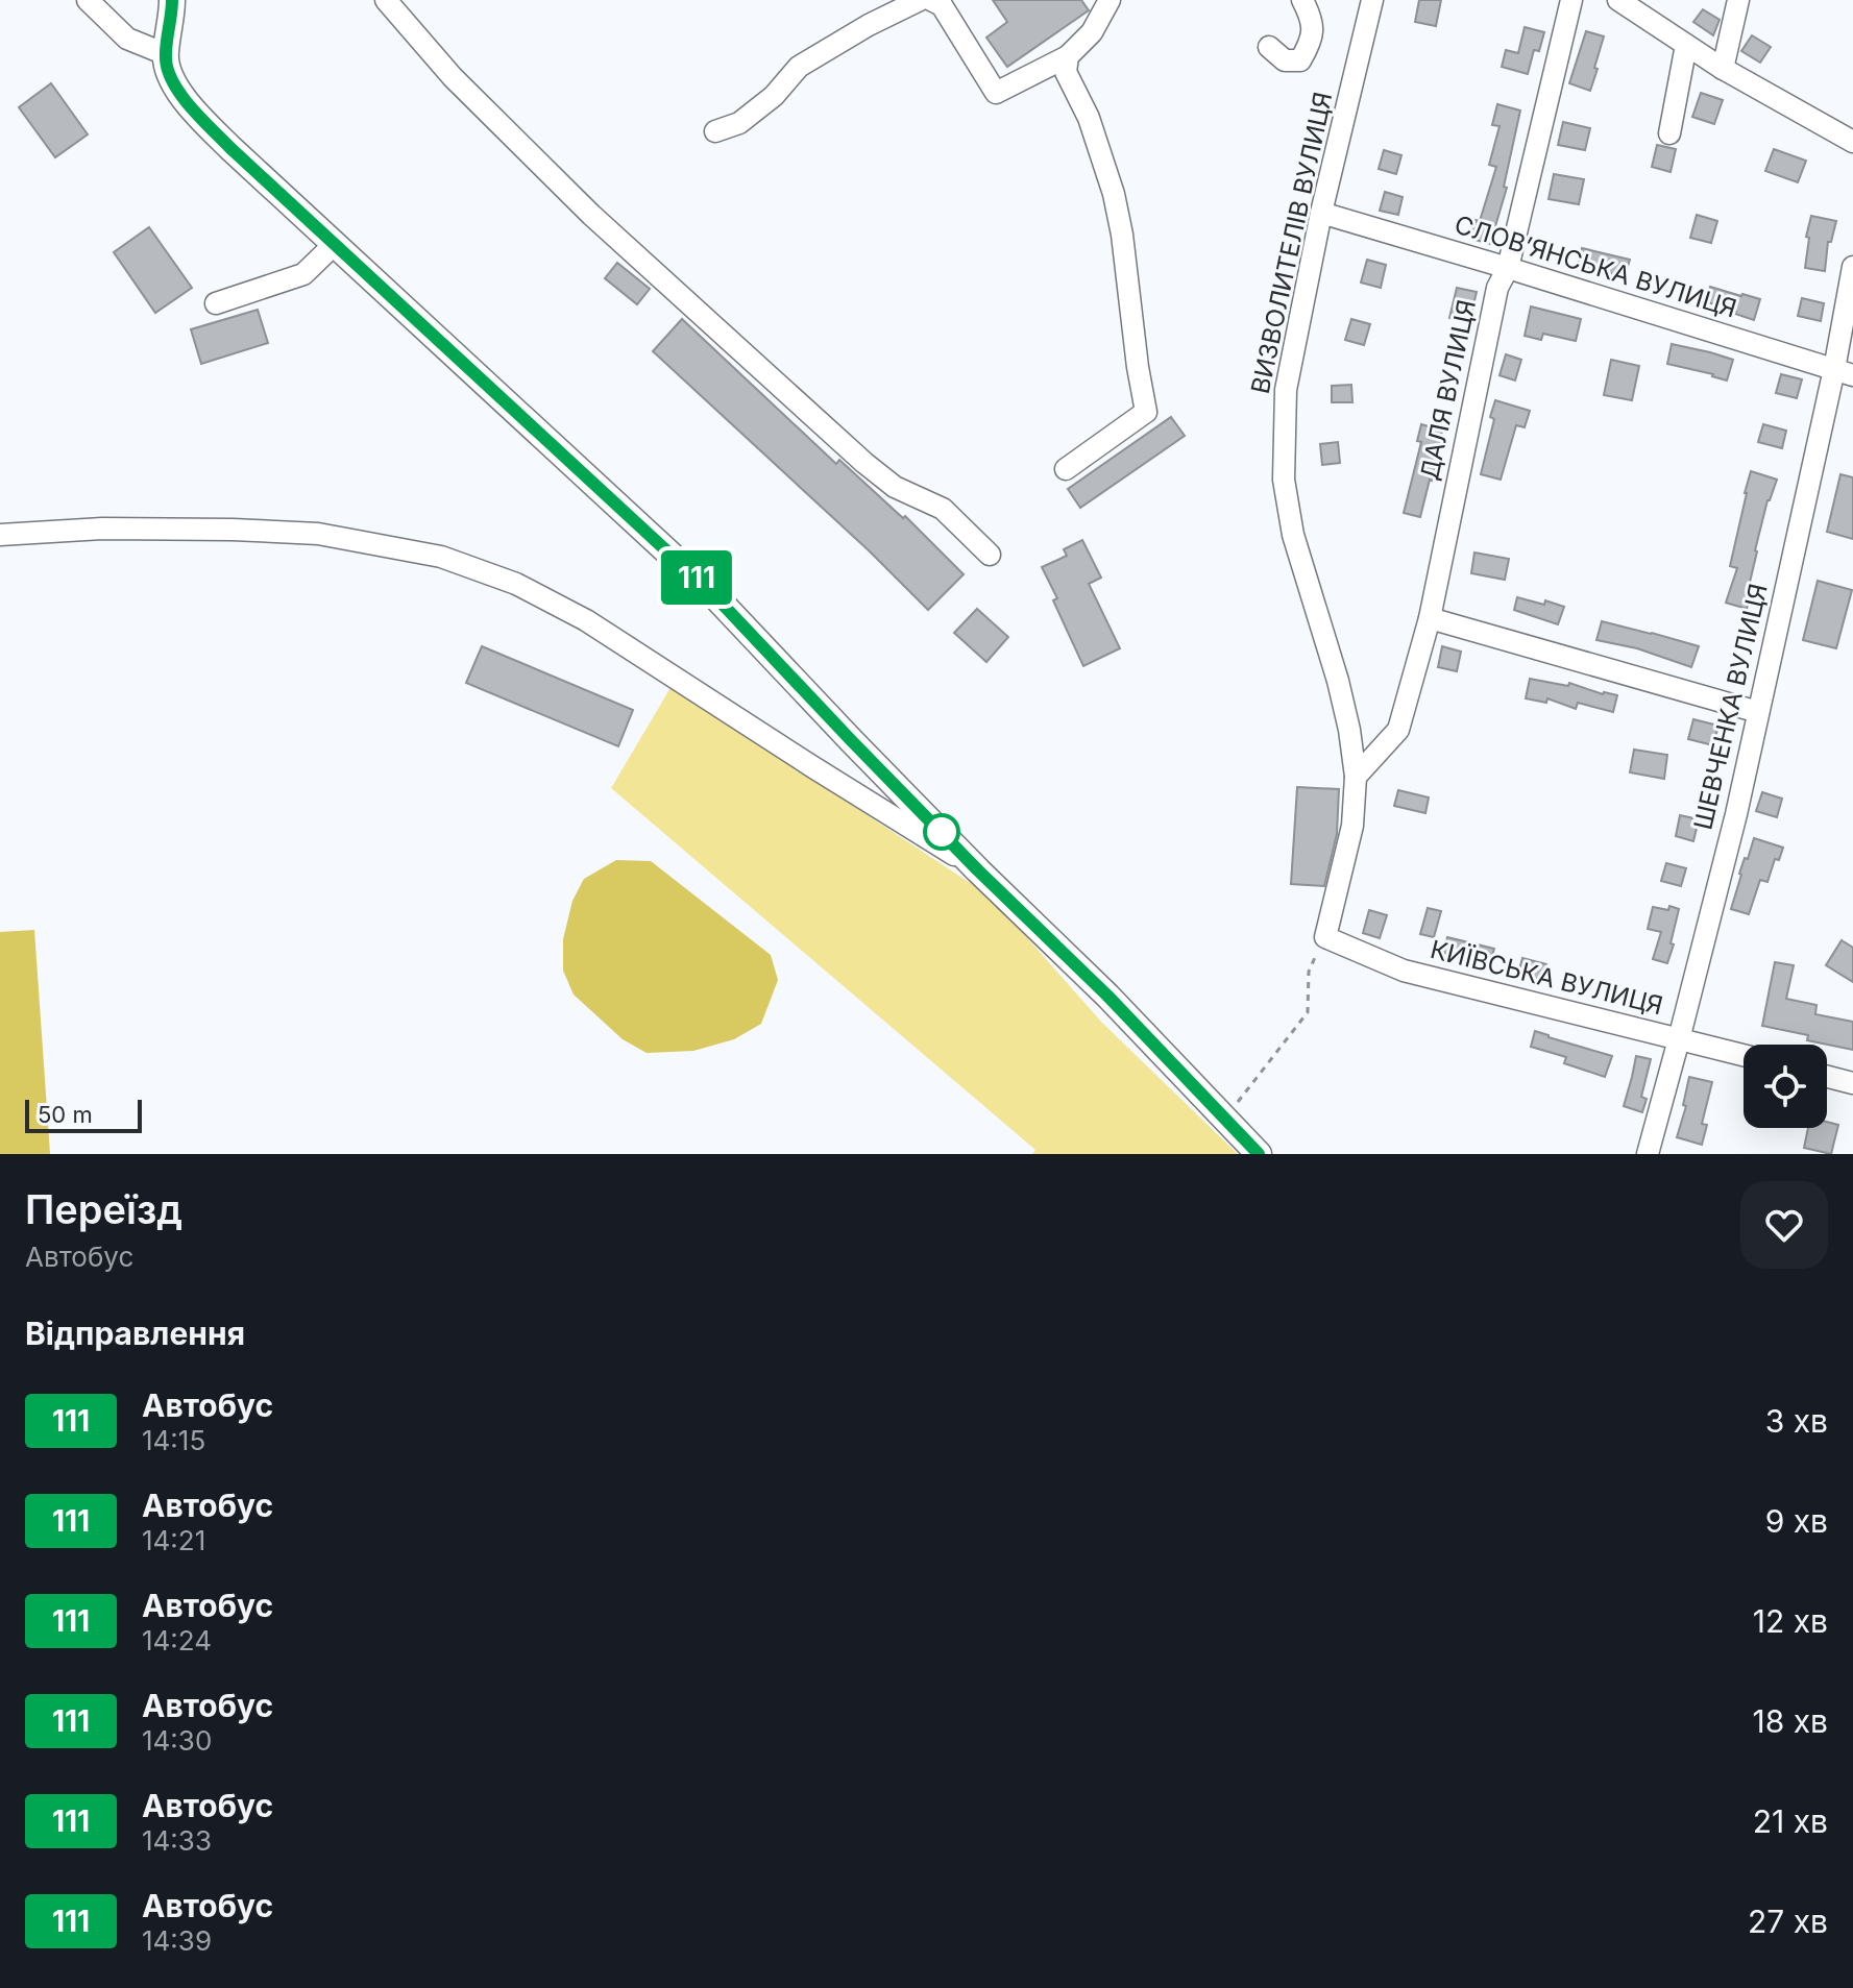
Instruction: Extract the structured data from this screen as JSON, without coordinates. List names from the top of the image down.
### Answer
{
  "streets": {
    "street": [
      "ВИЗВОЛИТЕЛІВ ВУЛИЦЯ",
      "СЛОВ’ЯНСЬКА ВУЛИЦЯ",
      "ДАЛЯ ВУЛИЦЯ",
      "ШЕВЧЕНКА ВУЛИЦЯ",
      "КИЇВСЬКА ВУЛИЦЯ"
    ]
  },
  "crossings": [
    ["ВИЗВОЛИТЕЛІВ ВУЛИЦЯ", "СЛОВ’ЯНСЬКА ВУЛИЦЯ"],
    ["ВИЗВОЛИТЕЛІВ ВУЛИЦЯ", "ДАЛЯ ВУЛИЦЯ"],
    ["ВИЗВОЛИТЕЛІВ ВУЛИЦЯ", "КИЇВСЬКА ВУЛИЦЯ"],
    ["СЛОВ’ЯНСЬКА ВУЛИЦЯ", "ДАЛЯ ВУЛИЦЯ"],
    ["СЛОВ’ЯНСЬКА ВУЛИЦЯ", "ШЕВЧЕНКА ВУЛИЦЯ"],
    ["ШЕВЧЕНКА ВУЛИЦЯ", "КИЇВСЬКА ВУЛИЦЯ"]
  ],
  "lines": ["bus line 111"],
  "scale_bar": "50 m",
  "page": {
    "on_map": "111",
    "scale": "50 m",
    "heading": [
      ["Переїзд", "Автобус"],
      "Відправлення"
    ],
    "list": [
      {
        "mark": "111",
        "name": "Автобус",
        "note": "14:15",
        "value": "3 хв"
      },
      {
        "mark": "111",
        "name": "Автобус",
        "note": "14:21",
        "value": "9 хв"
      },
      {
        "mark": "111",
        "name": "Автобус",
        "note": "14:24",
        "value": "12 хв"
      },
      {
        "mark": "111",
        "name": "Автобус",
        "note": "14:30",
        "value": "18 хв"
      },
      {
        "mark": "111",
        "name": "Автобус",
        "note": "14:33",
        "value": "21 хв"
      },
      {
        "mark": "111",
        "name": "Автобус",
        "note": "14:39",
        "value": "27 хв"
      }
    ]
  }
}
